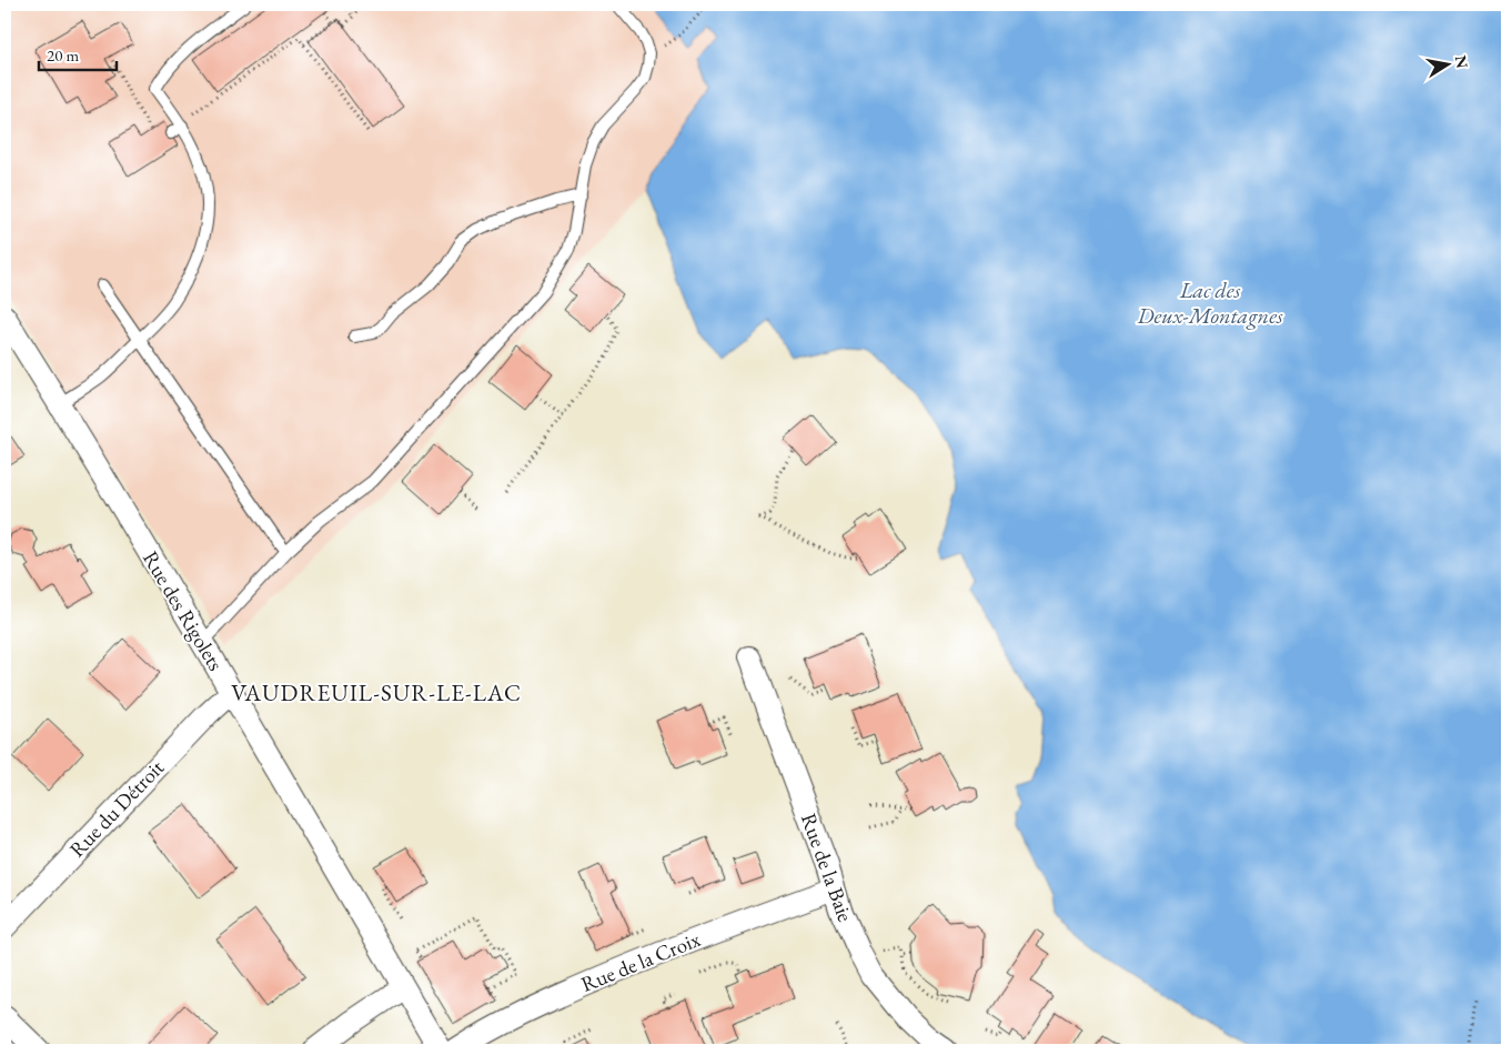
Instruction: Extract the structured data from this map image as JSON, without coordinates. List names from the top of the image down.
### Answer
{
  "streets": {
    "street": [
      "Rue des Rigolets",
      "Rue du Détroit",
      "Rue de la Baie",
      "Rue de la Croix"
    ]
  },
  "crossings": [
    ["Rue des Rigolets", "Rue du Détroit"],
    ["Rue de la Baie", "Rue de la Croix"]
  ],
  "districts": ["VAUDREUIL-SUR-LE-LAC"],
  "water": ["Lac des Deux-Montagnes"],
  "scale_bar": "20 m",
  "north": "right"
}
